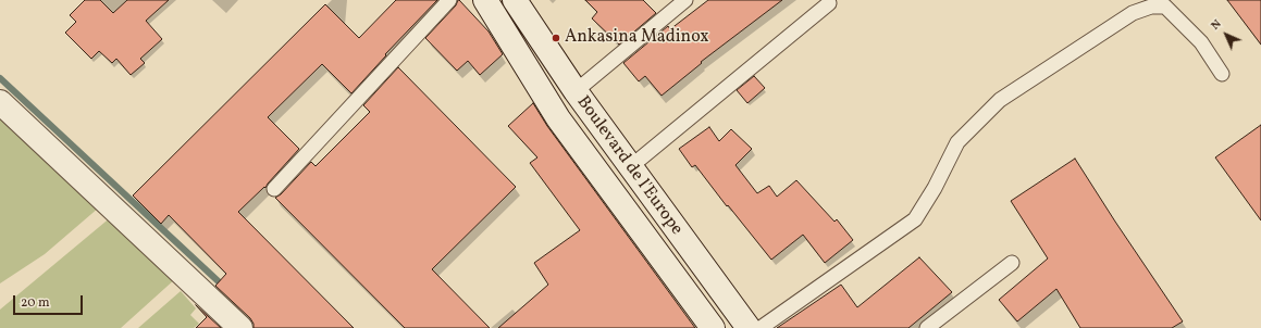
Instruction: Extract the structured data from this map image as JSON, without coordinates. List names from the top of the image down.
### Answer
{
  "streets": {
    "main road": ["Boulevard de l'Europe"]
  },
  "places": ["Ankasina Madinox"],
  "scale_bar": "20 m",
  "north": "top left"
}
